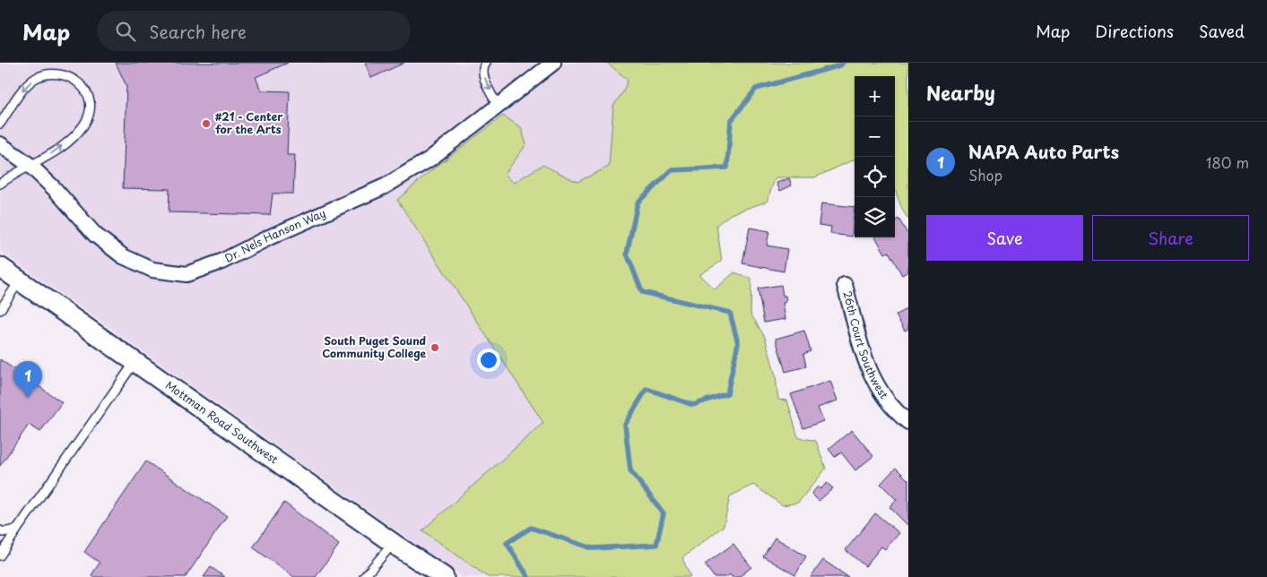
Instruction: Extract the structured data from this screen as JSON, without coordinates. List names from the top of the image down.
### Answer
{
  "streets": {
    "street": ["Dr. Nels Hanson Way", "26th Court Southwest", "Mottman Road Southwest"]
  },
  "places": ["#21 - Center for the Arts", "South Puget Sound Community College"],
  "page": {
    "header": "Map",
    "search": "Search here",
    "nav": ["Map", "Directions", "Saved"],
    "heading": "Nearby",
    "map_buttons": ["+", "−"],
    "list": [
      {
        "mark": "1",
        "name": "NAPA Auto Parts",
        "note": "Shop",
        "value": "180 m"
      }
    ],
    "buttons": ["Save", "Share"],
    "pins": "1"
  }
}
